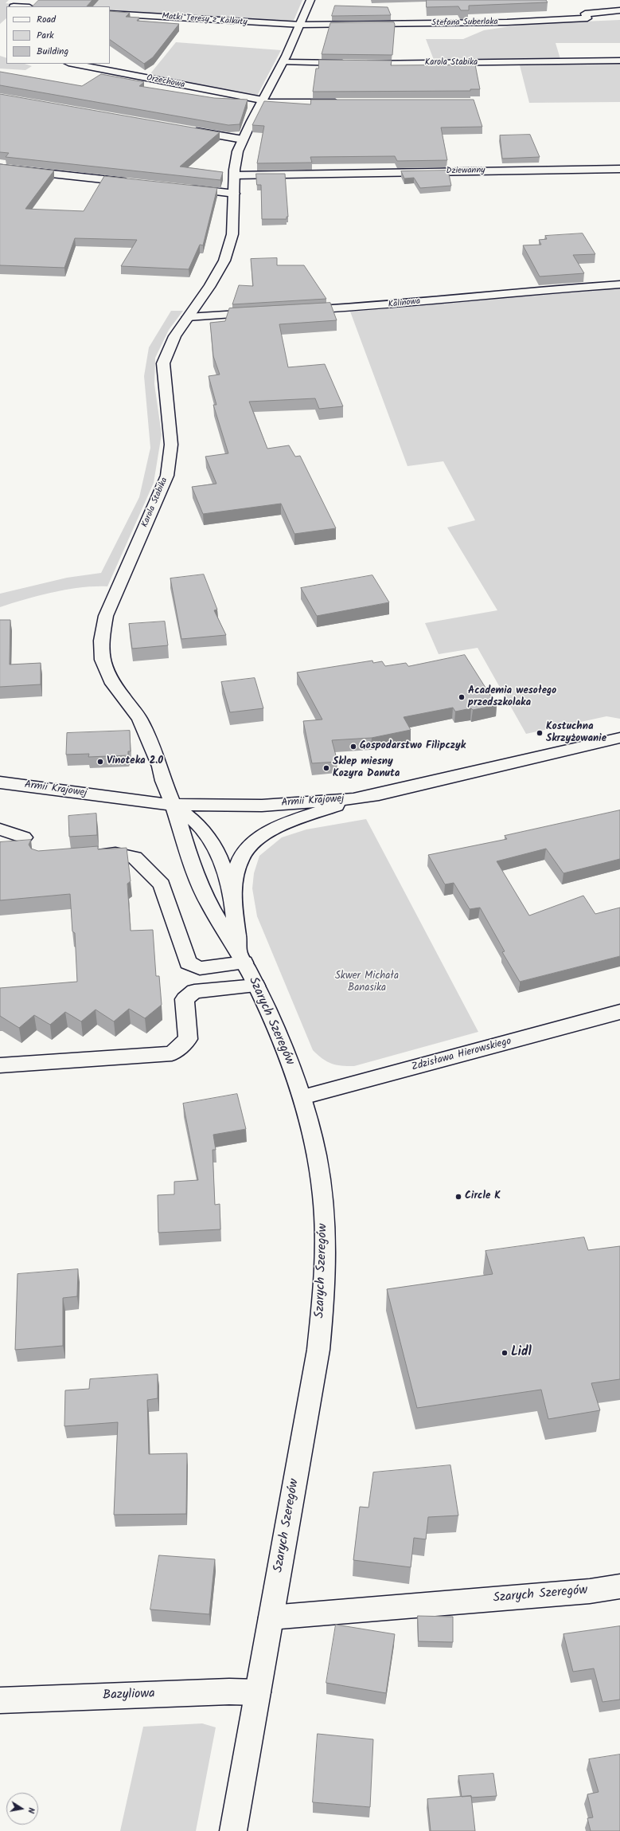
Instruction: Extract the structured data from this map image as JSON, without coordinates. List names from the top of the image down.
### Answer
{
  "streets": {
    "street": [
      "Matki Teresy z Kalkuty",
      "Stefana Suberlaka",
      "Karola Stabika",
      "Orzechowa",
      "Dziewanny",
      "Kalinowa",
      "Armii Krajowej",
      "Szarych Szeregów",
      "Zdzisława Hierowskiego",
      "Bazyliowa"
    ]
  },
  "crossings": [
    ["Matki Teresy z Kalkuty", "Stefana Suberlaka"],
    ["Matki Teresy z Kalkuty", "Karola Stabika"],
    ["Stefana Suberlaka", "Karola Stabika"],
    ["Karola Stabika", "Orzechowa"],
    ["Karola Stabika", "Dziewanny"],
    ["Karola Stabika", "Armii Krajowej"],
    ["Karola Stabika", "Szarych Szeregów"],
    ["Armii Krajowej", "Szarych Szeregów"],
    ["Szarych Szeregów", "Zdzisława Hierowskiego"],
    ["Szarych Szeregów", "Bazyliowa"]
  ],
  "parks": ["Skwer Michała Banasika"],
  "places": [
    "Academia wesołego przedszkolaka",
    "Kostuchna Skrzyżowanie",
    "Gospodarstwo Filipczyk",
    "Vinoteka 2.0",
    "Sklep miesny Kozyra Danuta",
    "Circle K",
    "Lidl"
  ],
  "legend": ["Road", "Park", "Building"],
  "north": "right"
}
